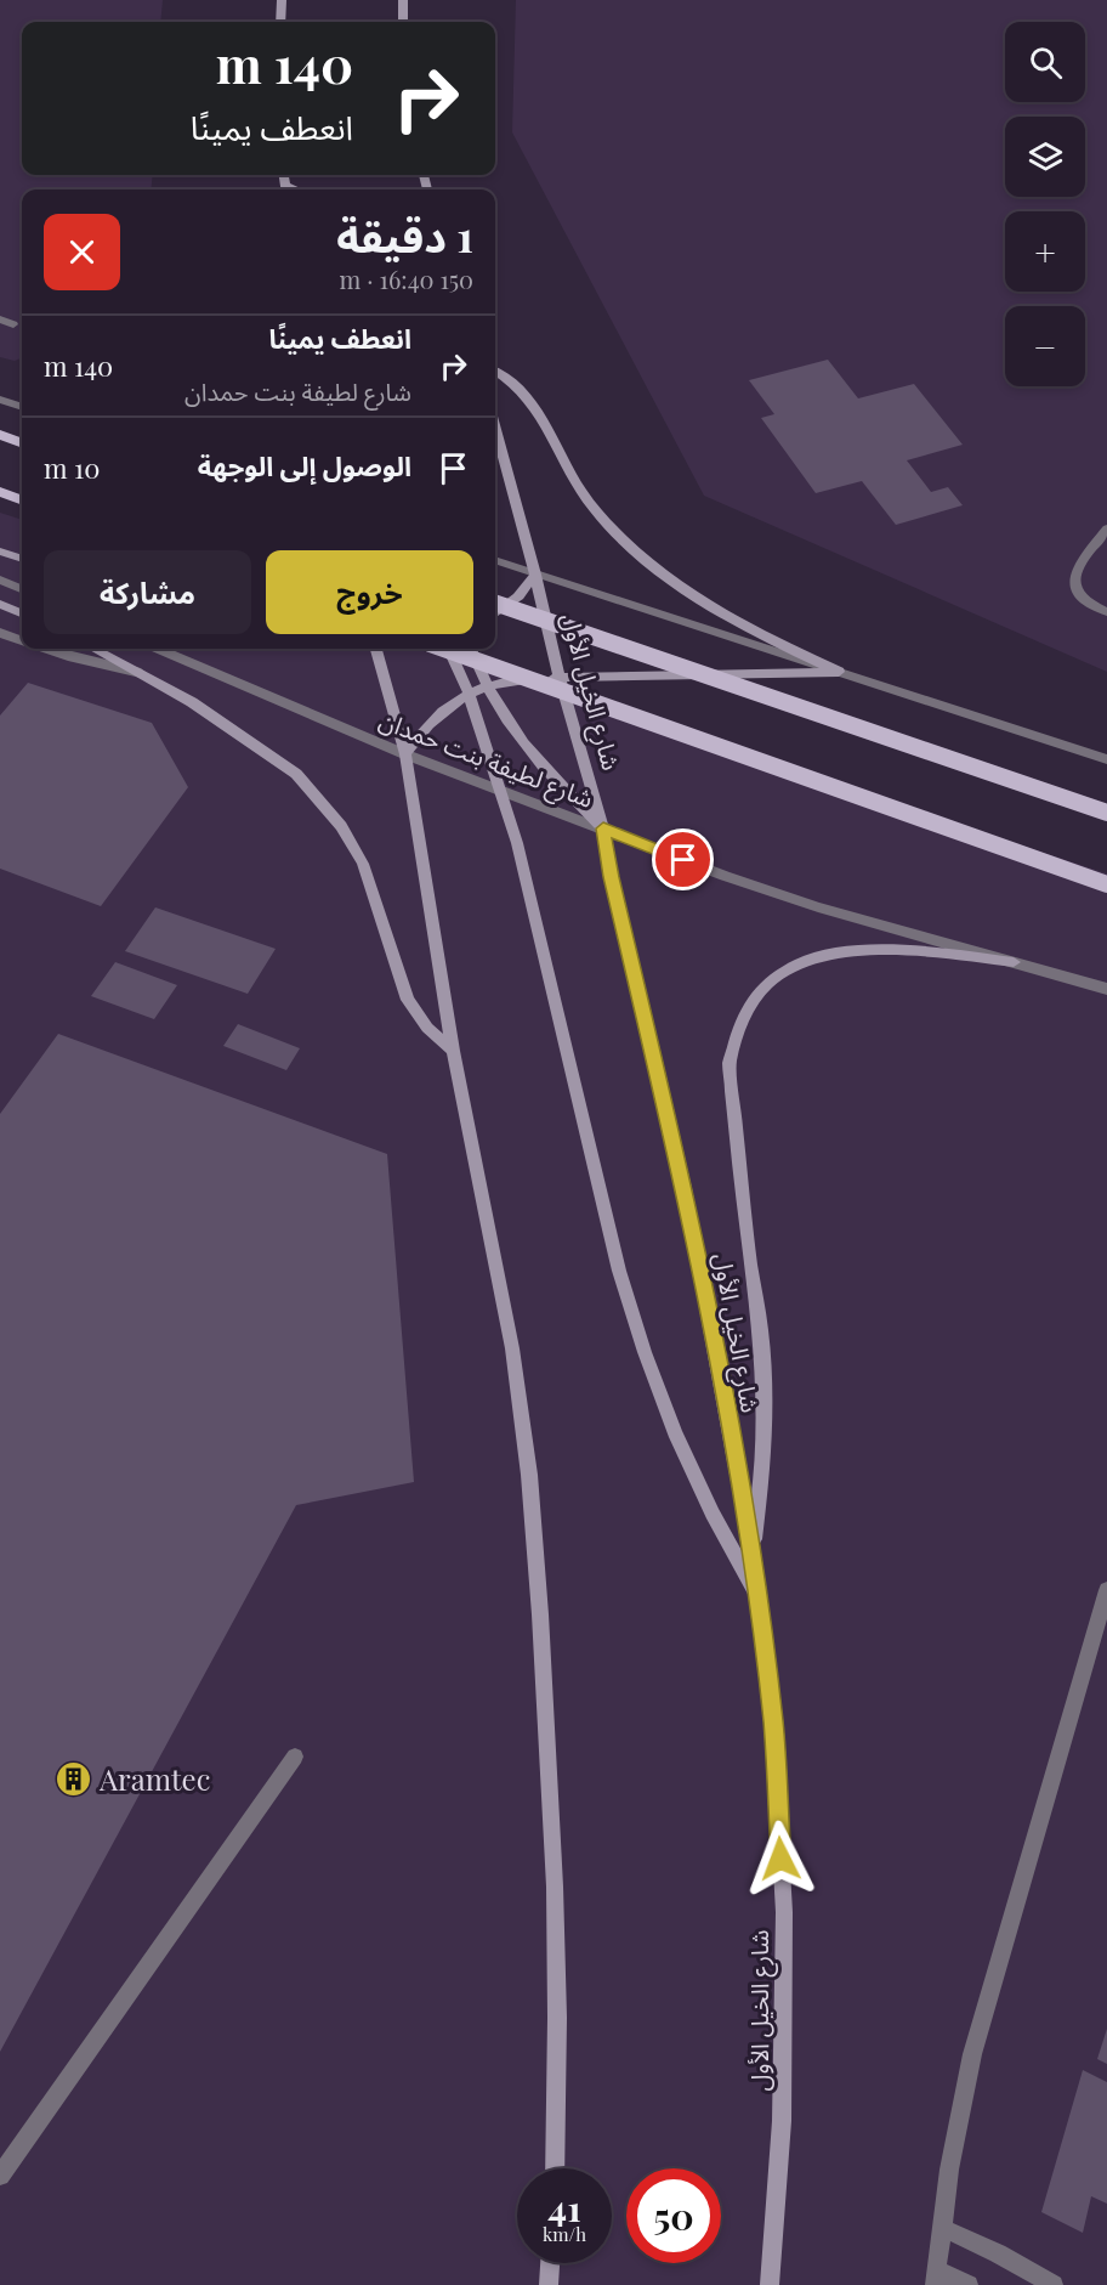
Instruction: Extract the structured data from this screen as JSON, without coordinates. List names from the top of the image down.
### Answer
{
  "streets": {
    "main road": ["شارع الخيل الأول"],
    "street": ["شارع لطيفة بنت حمدان"]
  },
  "crossings": [
    ["شارع الخيل الأول", "شارع لطيفة بنت حمدان"]
  ],
  "places": {
    "building": ["Aramtec"]
  },
  "page": {
    "map_buttons": ["+", "−"],
    "turn": ["140 m", "انعطف يمينًا"],
    "heading": ["1 دقيقة", "150 m · 16:40"],
    "list": [
      {
        "name": "انعطف يمينًا",
        "note": "شارع لطيفة بنت حمدان",
        "value": "140 m"
      },
      {
        "name": "الوصول إلى الوجهة",
        "value": "10 m"
      }
    ],
    "buttons": ["خروج", "مشاركة"],
    "speed": "41 km/h",
    "limit": "50"
  }
}
